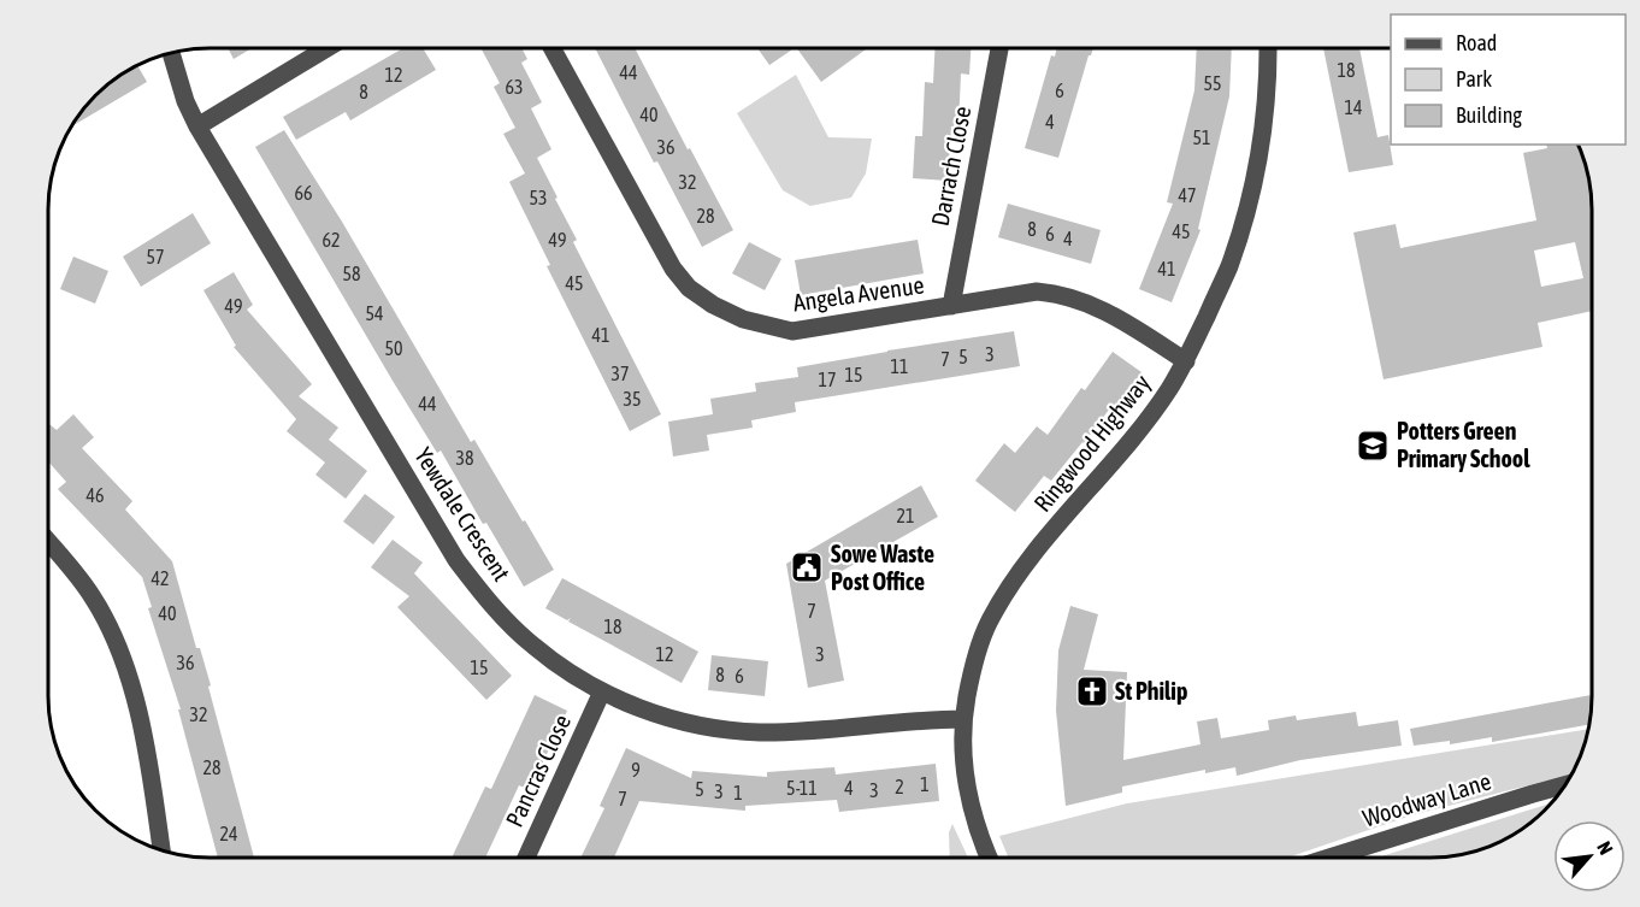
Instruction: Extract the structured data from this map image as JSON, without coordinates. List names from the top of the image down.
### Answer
{
  "streets": {
    "street": [
      "Darrach Close",
      "Angela Avenue",
      "Ringwood Highway",
      "Yewdale Crescent",
      "Pancras Close",
      "Woodway Lane"
    ]
  },
  "crossings": [
    ["Darrach Close", "Angela Avenue"],
    ["Angela Avenue", "Ringwood Highway"],
    ["Ringwood Highway", "Yewdale Crescent"],
    ["Yewdale Crescent", "Pancras Close"]
  ],
  "places": {
    "school or university": ["Potters Green Primary School"],
    "public building": ["Sowe Waste Post Office"],
    "church": ["St Philip"]
  },
  "house_numbers": [
    "18",
    "44",
    "12",
    "55",
    "63",
    "6",
    "8",
    "14",
    "40",
    "4",
    "51",
    "36",
    "32",
    "66",
    "47",
    "53",
    "28",
    "8",
    "45",
    "6",
    "4",
    "62",
    "49",
    "57",
    "41",
    "58",
    "45",
    "49",
    "54",
    "41",
    "50",
    "3",
    "5",
    "7",
    "11",
    "37",
    "15",
    "17",
    "35",
    "44",
    "38",
    "46",
    "21",
    "42",
    "7",
    "40",
    "18",
    "12",
    "3",
    "36",
    "15",
    "8",
    "6",
    "32",
    "28",
    "9",
    "1",
    "2",
    "5-11",
    "4",
    "5",
    "3",
    "3",
    "1",
    "7",
    "24"
  ],
  "legend": ["Road", "Park", "Building"],
  "north": "top right"
}
